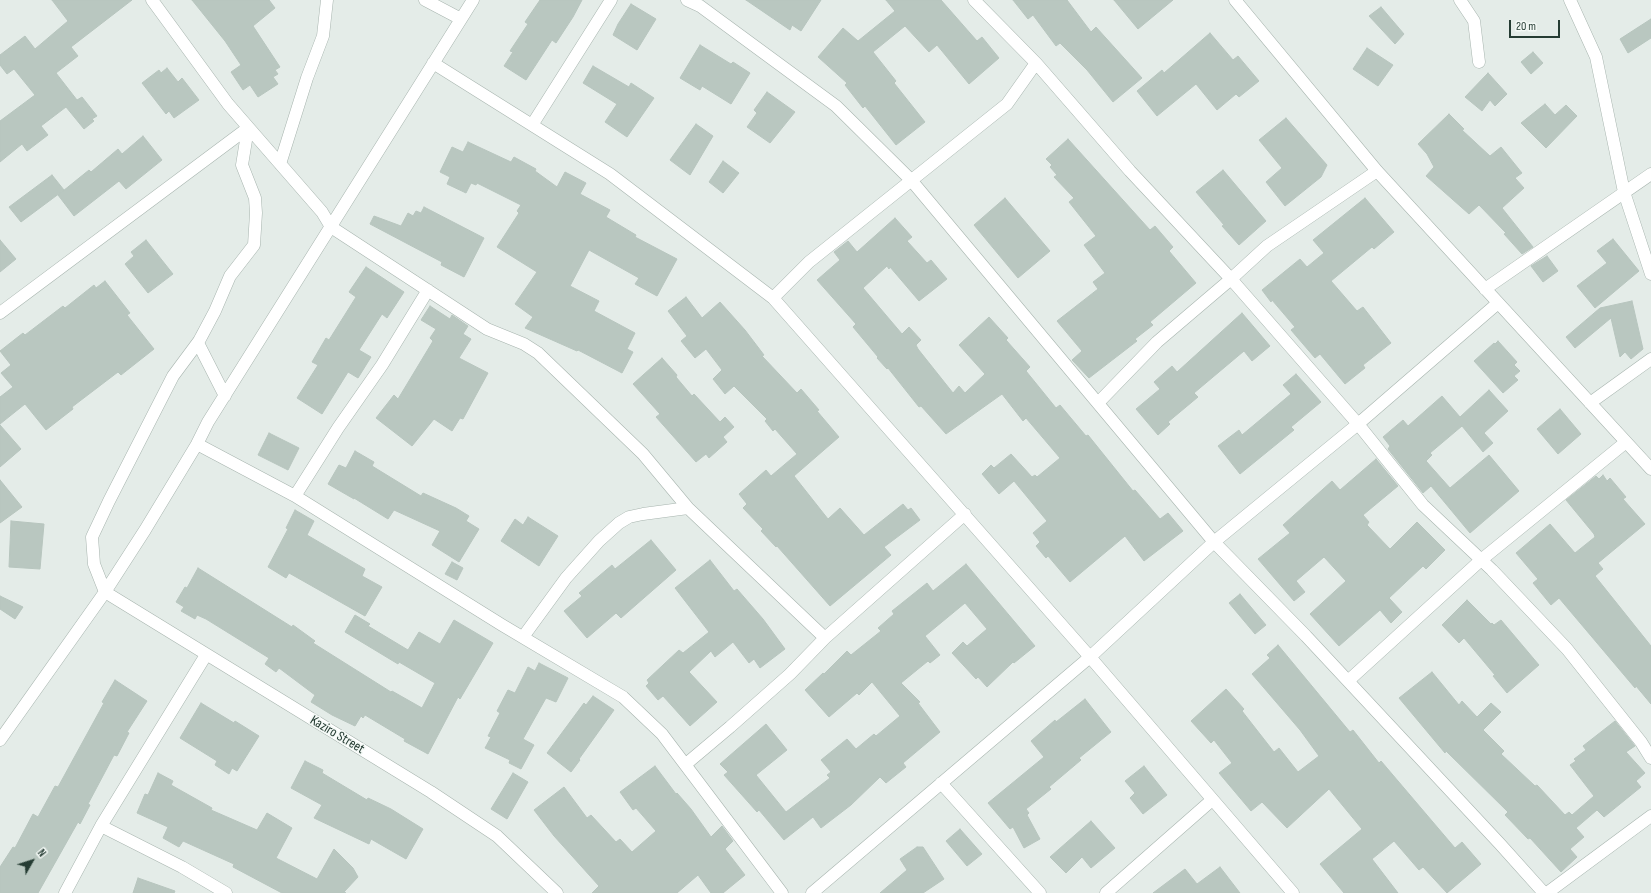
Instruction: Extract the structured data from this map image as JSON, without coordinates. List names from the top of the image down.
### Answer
{
  "streets": {
    "street": ["Kaziro Street"]
  },
  "scale_bar": "20 m",
  "north": "top right"
}
